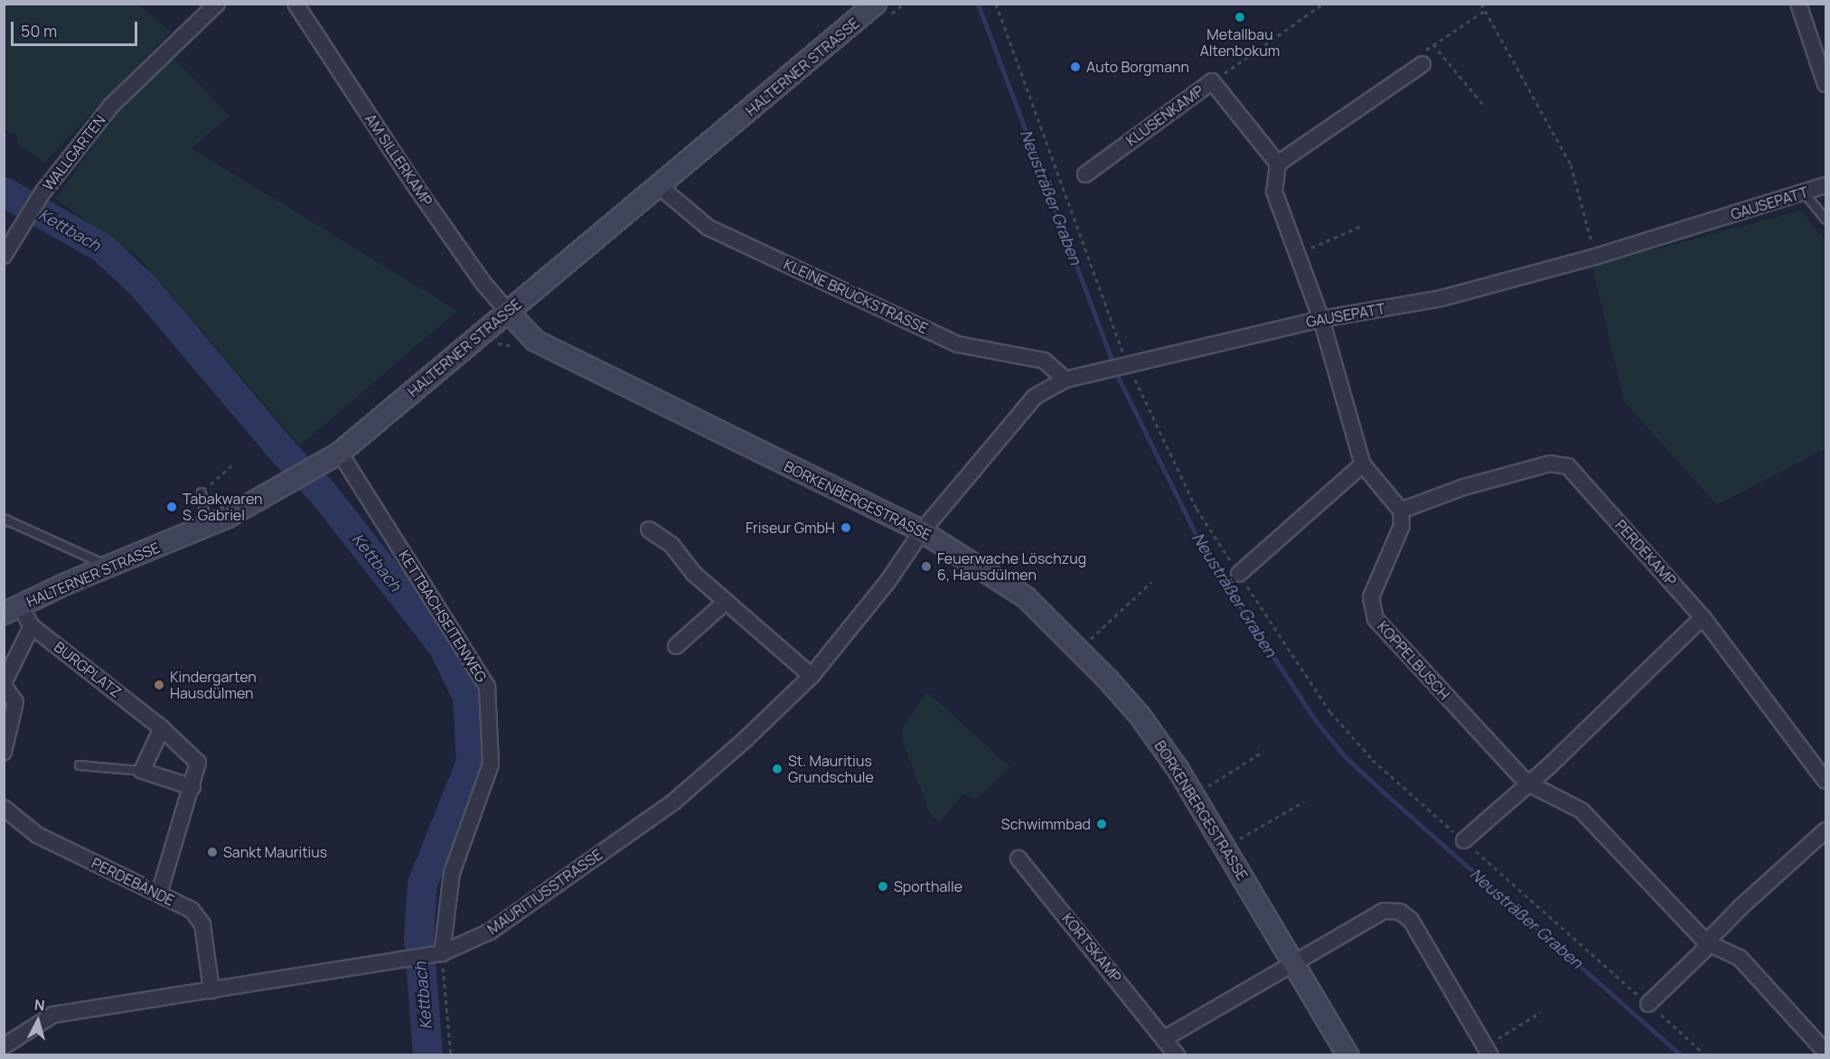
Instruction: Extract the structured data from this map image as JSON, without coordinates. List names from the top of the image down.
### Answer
{
  "streets": {
    "street": [
      "HALTERNER STRASSE",
      "KLUSENKAMP",
      "WALLGARTEN",
      "AM SILLERKAMP",
      "GAUSEPATT",
      "KLEINE BRÜCKSTRASSE",
      "BORKENBERGESTRASSE",
      "PERDEKAMP",
      "KETTBACHSEITENWEG",
      "KOPPELBUSCH",
      "BURGPLATZ",
      "PERDEBÄNDE",
      "MAURITIUSSTRASSE",
      "KORTSKAMP"
    ]
  },
  "crossings": [
    ["HALTERNER STRASSE", "AM SILLERKAMP"],
    ["HALTERNER STRASSE", "KLEINE BRÜCKSTRASSE"],
    ["HALTERNER STRASSE", "BORKENBERGESTRASSE"],
    ["HALTERNER STRASSE", "KETTBACHSEITENWEG"],
    ["HALTERNER STRASSE", "BURGPLATZ"],
    ["AM SILLERKAMP", "BORKENBERGESTRASSE"],
    ["GAUSEPATT", "KLEINE BRÜCKSTRASSE"],
    ["GAUSEPATT", "BORKENBERGESTRASSE"],
    ["GAUSEPATT", "MAURITIUSSTRASSE"],
    ["BORKENBERGESTRASSE", "MAURITIUSSTRASSE"],
    ["PERDEKAMP", "KOPPELBUSCH"],
    ["KETTBACHSEITENWEG", "MAURITIUSSTRASSE"],
    ["BURGPLATZ", "PERDEBÄNDE"],
    ["PERDEBÄNDE", "MAURITIUSSTRASSE"]
  ],
  "water": ["Neusträßer Graben", "Kettbach"],
  "places": [
    "Metallbau Altenbokum",
    "Auto Borgmann",
    "Tabakwaren S. Gabriel",
    "Friseur GmbH",
    "Feuerwache Löschzug 6, Hausdülmen",
    "Kindergarten Hausdülmen",
    "St. Mauritius Grundschule",
    "Schwimmbad",
    "Sankt Mauritius",
    "Sporthalle"
  ],
  "scale_bar": "50 m",
  "north": "top"
}
